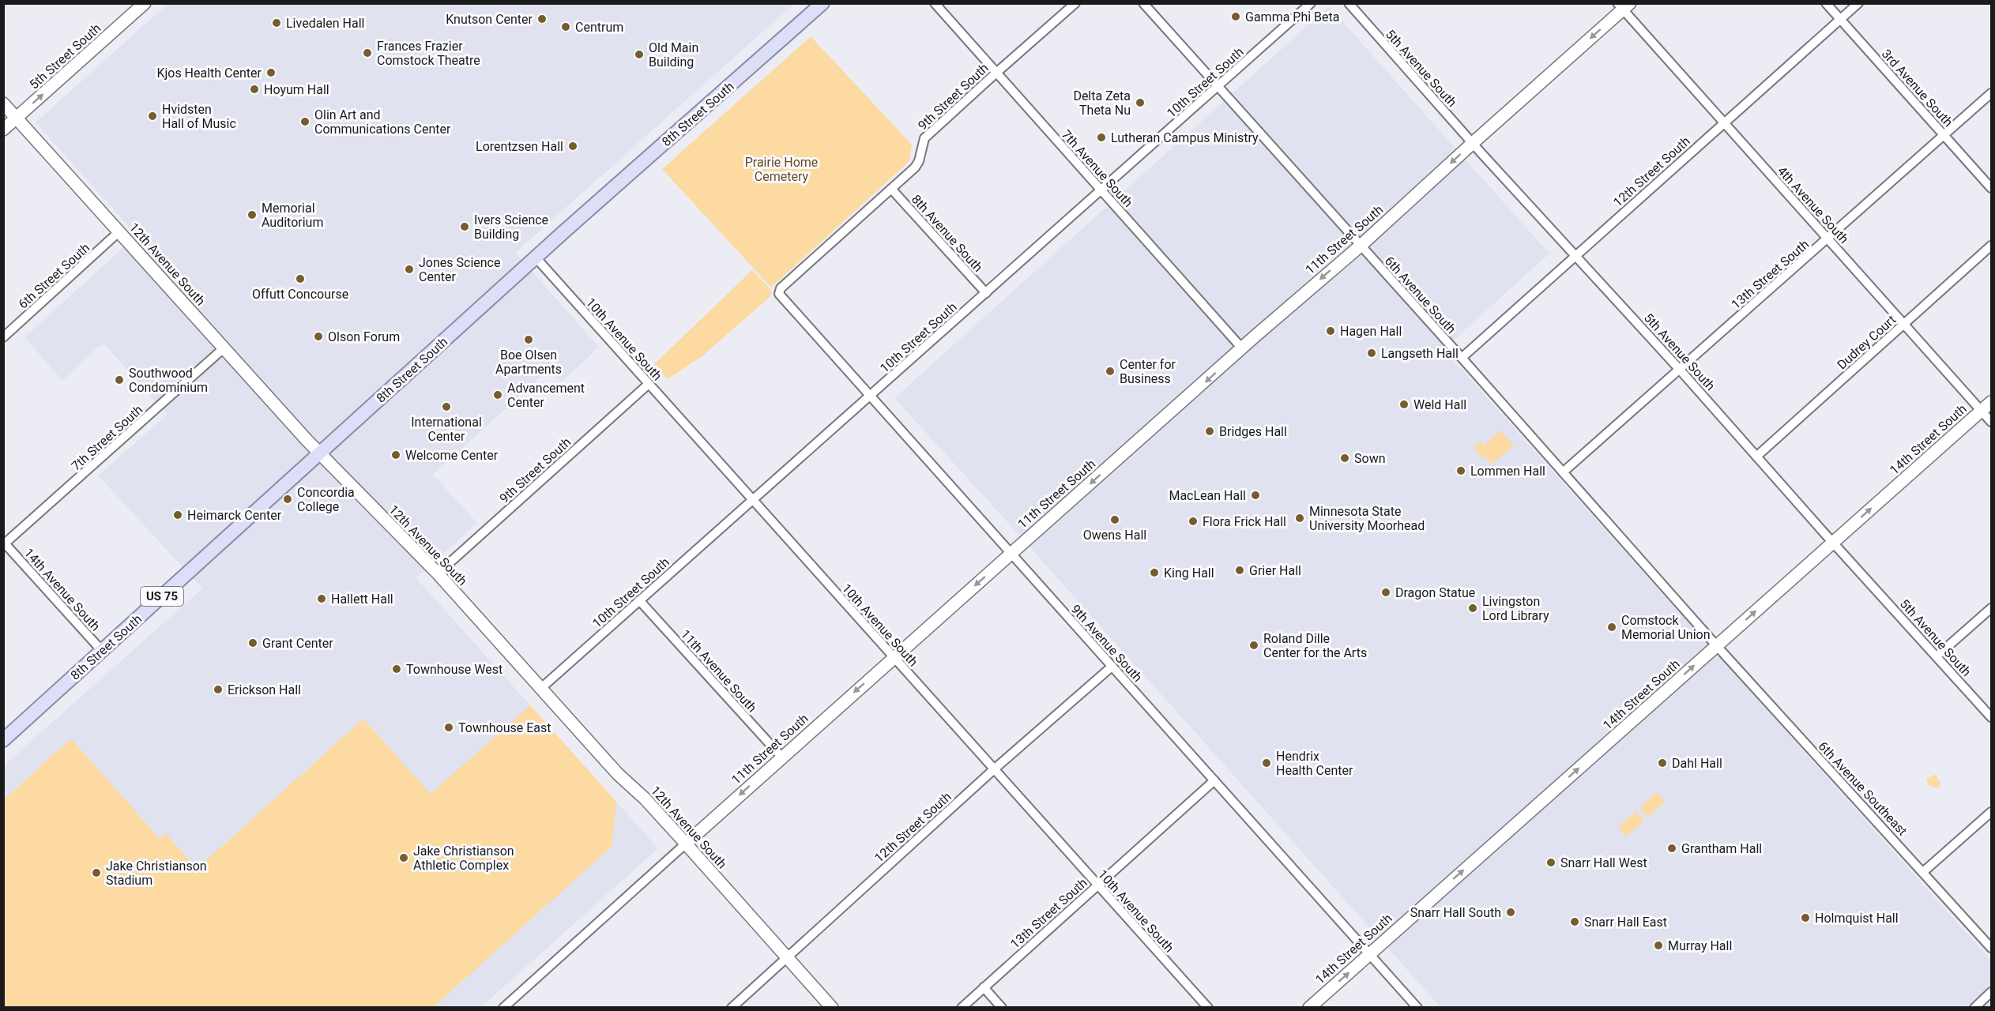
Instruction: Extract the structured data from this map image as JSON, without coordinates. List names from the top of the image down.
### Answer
{
  "streets": {
    "main road": ["8th Street South", "US 75"],
    "street": [
      "5th Street South",
      "5th Avenue South",
      "10th Street South",
      "3rd Avenue South",
      "9th Street South",
      "7th Avenue South",
      "12th Street South",
      "4th Avenue South",
      "8th Avenue South",
      "11th Street South",
      "12th Avenue South",
      "13th Street South",
      "6th Street South",
      "6th Avenue South",
      "10th Avenue South",
      "Dudrey Court",
      "7th Street South",
      "14th Street South",
      "14th Avenue South",
      "9th Avenue South",
      "11th Avenue South",
      "6th Avenue Southeast"
    ]
  },
  "crossings": [
    ["5th Street South", "12th Avenue South"],
    ["5th Avenue South", "12th Street South"],
    ["5th Avenue South", "11th Street South"],
    ["5th Avenue South", "13th Street South"],
    ["5th Avenue South", "Dudrey Court"],
    ["5th Avenue South", "14th Street South"],
    ["10th Street South", "7th Avenue South"],
    ["10th Street South", "8th Avenue South"],
    ["10th Street South", "12th Avenue South"],
    ["10th Street South", "6th Avenue South"],
    ["10th Street South", "10th Avenue South"],
    ["10th Street South", "9th Avenue South"],
    ["10th Street South", "11th Avenue South"],
    ["3rd Avenue South", "12th Street South"],
    ["3rd Avenue South", "13th Street South"],
    ["9th Street South", "7th Avenue South"],
    ["9th Street South", "8th Avenue South"],
    ["9th Street South", "12th Avenue South"],
    ["9th Street South", "10th Avenue South"],
    ["9th Street South", "9th Avenue South"],
    ["8th Street South", "12th Avenue South"],
    ["8th Street South", "10th Avenue South"],
    ["8th Street South", "14th Avenue South"],
    ["7th Avenue South", "11th Street South"],
    ["12th Street South", "4th Avenue South"],
    ["12th Street South", "12th Avenue South"],
    ["12th Street South", "6th Avenue South"],
    ["12th Street South", "10th Avenue South"],
    ["12th Street South", "9th Avenue South"],
    ["4th Avenue South", "11th Street South"],
    ["4th Avenue South", "13th Street South"],
    ["4th Avenue South", "Dudrey Court"],
    ["4th Avenue South", "14th Street South"],
    ["11th Street South", "12th Avenue South"],
    ["11th Street South", "6th Avenue South"],
    ["11th Street South", "10th Avenue South"],
    ["11th Street South", "9th Avenue South"],
    ["11th Street South", "11th Avenue South"],
    ["12th Avenue South", "6th Street South"],
    ["12th Avenue South", "7th Street South"],
    ["13th Street South", "6th Avenue South"],
    ["13th Street South", "10th Avenue South"],
    ["13th Street South", "9th Avenue South"],
    ["6th Avenue South", "14th Street South"],
    ["6th Avenue South", "6th Avenue Southeast"],
    ["7th Street South", "14th Avenue South"],
    ["14th Street South", "9th Avenue South"],
    ["14th Street South", "6th Avenue Southeast"]
  ],
  "one_way": ["5th Street South", "11th Street South", "14th Street South"],
  "parks": ["Prairie Home Cemetery"],
  "places": [
    "Gamma Phi Beta",
    "Knutson Center",
    "Livedalen Hall",
    "Centrum",
    "Frances Frazier Comstock Theatre",
    "Old Main Building",
    "Kjos Health Center",
    "Hoyum Hall",
    "Delta Zeta Theta Nu",
    "Hvidsten Hall of Music",
    "Olin Art and Communications Center",
    "Lutheran Campus Ministry",
    "Lorentzsen Hall",
    "Memorial Auditorium",
    "Ivers Science Building",
    "Jones Science Center",
    "Offutt Concourse",
    "Hagen Hall",
    "Olson Forum",
    "Boe Olsen Apartments",
    "Langseth Hall",
    "Center for Business",
    "Southwood Condominium",
    "Advancement Center",
    "Weld Hall",
    "International Center",
    "Bridges Hall",
    "Welcome Center",
    "Sown",
    "Lommen Hall",
    "MacLean Hall",
    "Concordia College",
    "Heimarck Center",
    "Minnesota State University Moorhead",
    "Owens Hall",
    "Flora Frick Hall",
    "Grier Hall",
    "King Hall",
    "Dragon Statue",
    "Hallett Hall",
    "Livingston Lord Library",
    "Comstock Memorial Union",
    "Grant Center",
    "Roland Dille Center for the Arts",
    "Townhouse West",
    "Erickson Hall",
    "Townhouse East",
    "Hendrix Health Center",
    "Dahl Hall",
    "Grantham Hall",
    "Jake Christianson Athletic Complex",
    "Snarr Hall West",
    "Jake Christianson Stadium",
    "Snarr Hall South",
    "Holmquist Hall",
    "Snarr Hall East",
    "Murray Hall"
  ]
}
